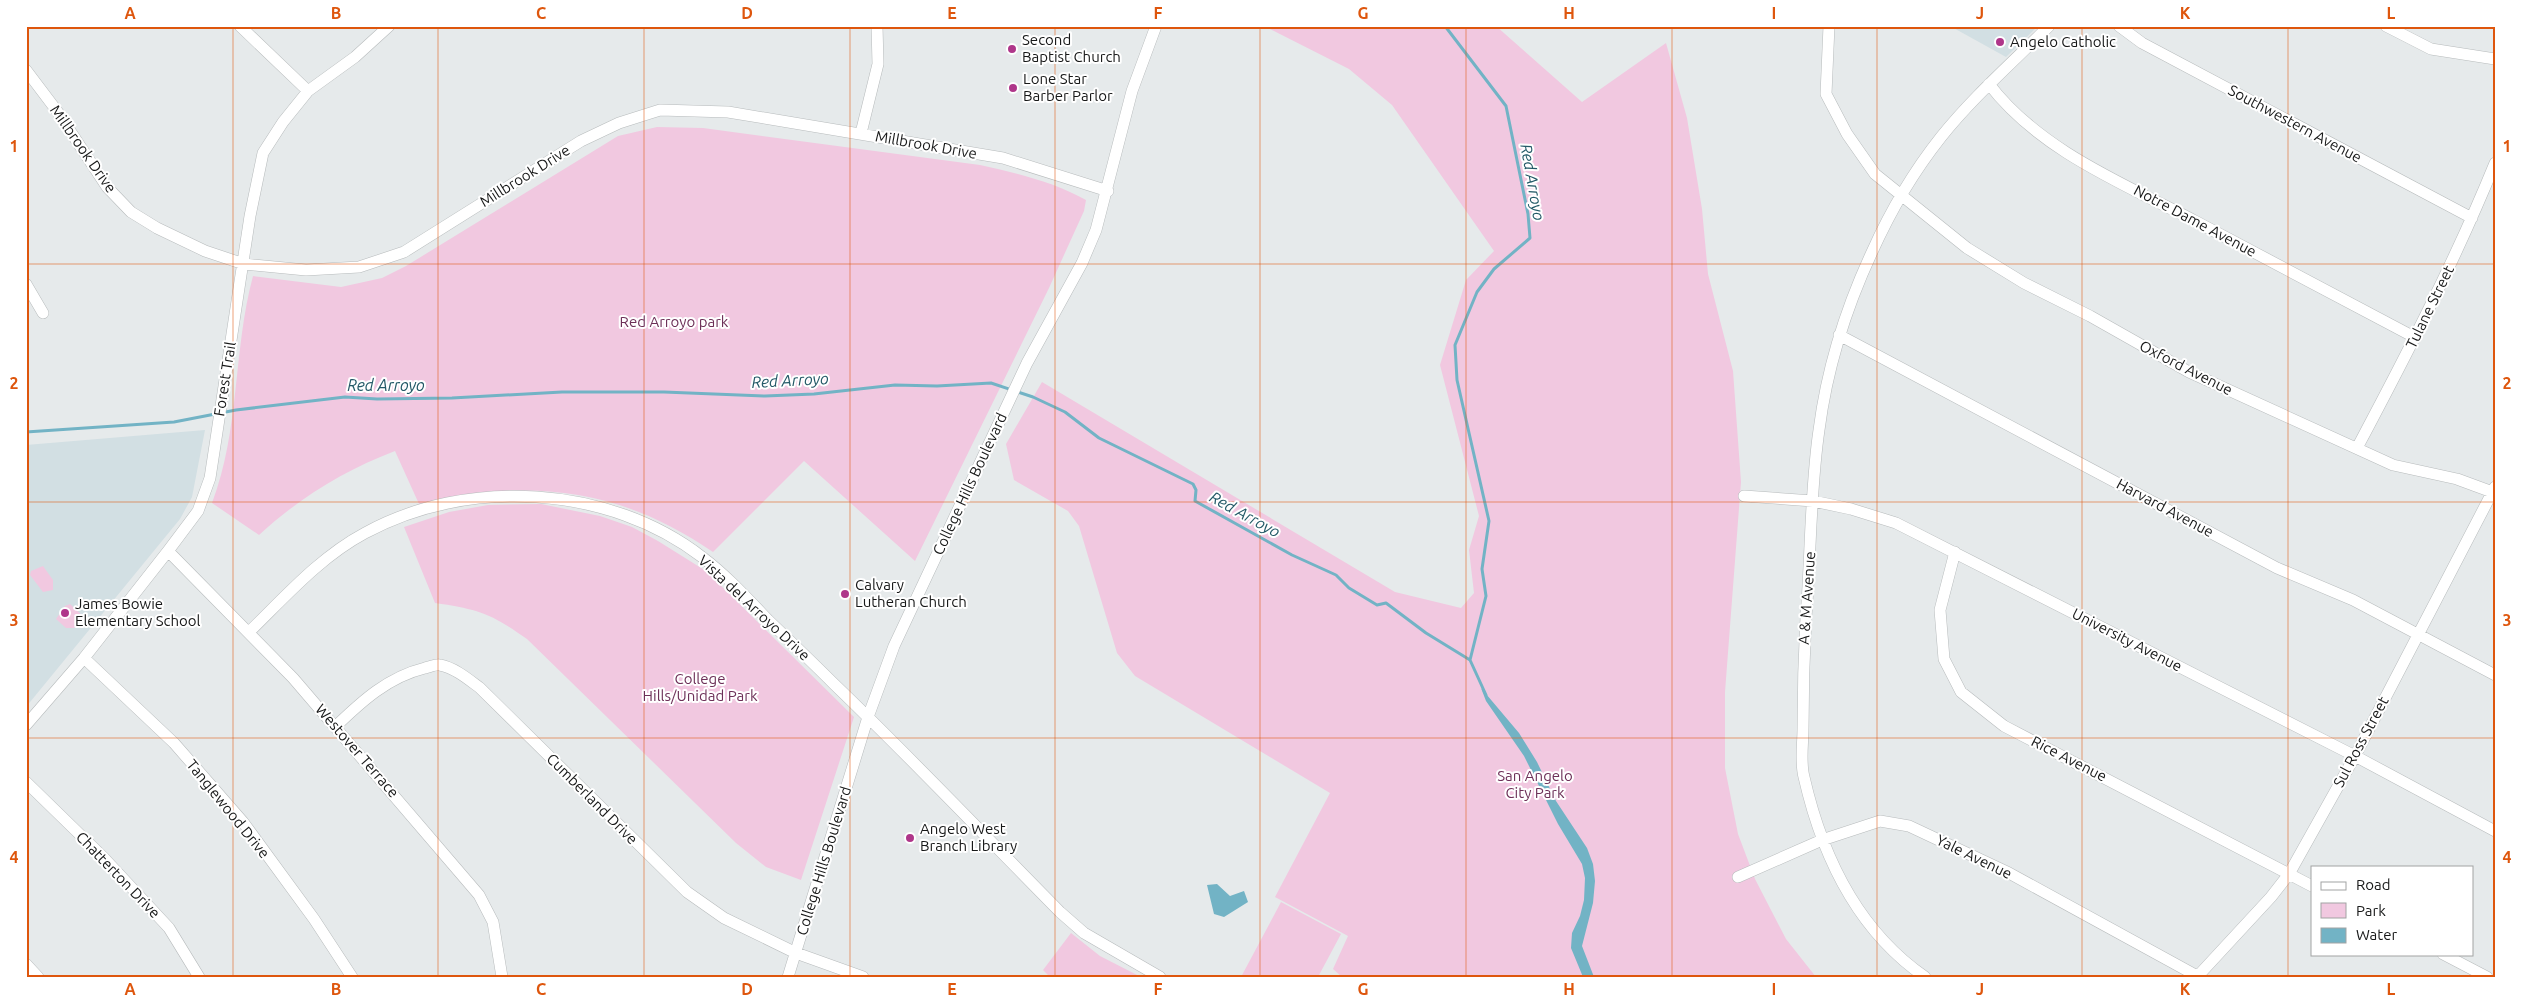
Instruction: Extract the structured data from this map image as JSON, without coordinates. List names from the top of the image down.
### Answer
{
  "streets": {
    "street": [
      "Southwestern Avenue",
      "Millbrook Drive",
      "Notre Dame Avenue",
      "Tulane Street",
      "Oxford Avenue",
      "Forest Trail",
      "College Hills Boulevard",
      "Harvard Avenue",
      "A & M Avenue",
      "Vista del Arroyo Drive",
      "University Avenue",
      "Sul Ross Street",
      "Westover Terrace",
      "Rice Avenue",
      "Cumberland Drive",
      "Tanglewood Drive",
      "Yale Avenue",
      "Chatterton Drive"
    ]
  },
  "crossings": [
    ["Southwestern Avenue", "Tulane Street"],
    ["Millbrook Drive", "Forest Trail"],
    ["Millbrook Drive", "College Hills Boulevard"],
    ["Notre Dame Avenue", "Tulane Street"],
    ["Notre Dame Avenue", "A & M Avenue"],
    ["Tulane Street", "Oxford Avenue"],
    ["Oxford Avenue", "A & M Avenue"],
    ["Oxford Avenue", "Sul Ross Street"],
    ["Forest Trail", "Westover Terrace"],
    ["Forest Trail", "Tanglewood Drive"],
    ["College Hills Boulevard", "Vista del Arroyo Drive"],
    ["College Hills Boulevard", "Cumberland Drive"],
    ["Harvard Avenue", "A & M Avenue"],
    ["Harvard Avenue", "Sul Ross Street"],
    ["A & M Avenue", "University Avenue"],
    ["A & M Avenue", "Yale Avenue"],
    ["Vista del Arroyo Drive", "Westover Terrace"],
    ["University Avenue", "Sul Ross Street"],
    ["University Avenue", "Rice Avenue"],
    ["Sul Ross Street", "Rice Avenue"],
    ["Sul Ross Street", "Yale Avenue"],
    ["Westover Terrace", "Cumberland Drive"]
  ],
  "water": ["Red Arroyo"],
  "parks": ["Red Arroyo park", "College Hills/Unidad Park", "San Angelo City Park"],
  "places": [
    "Angelo Catholic",
    "Second Baptist Church",
    "Lone Star Barber Parlor",
    "Calvary Lutheran Church",
    "James Bowie Elementary School",
    "Angelo West Branch Library"
  ],
  "legend": ["Road", "Park", "Water"],
  "grid": {
    "columns": [
      "A",
      "B",
      "C",
      "D",
      "E",
      "F",
      "G",
      "H",
      "I",
      "J",
      "K",
      "L"
    ],
    "rows": [
      "1",
      "2",
      "3",
      "4"
    ]
  }
}
